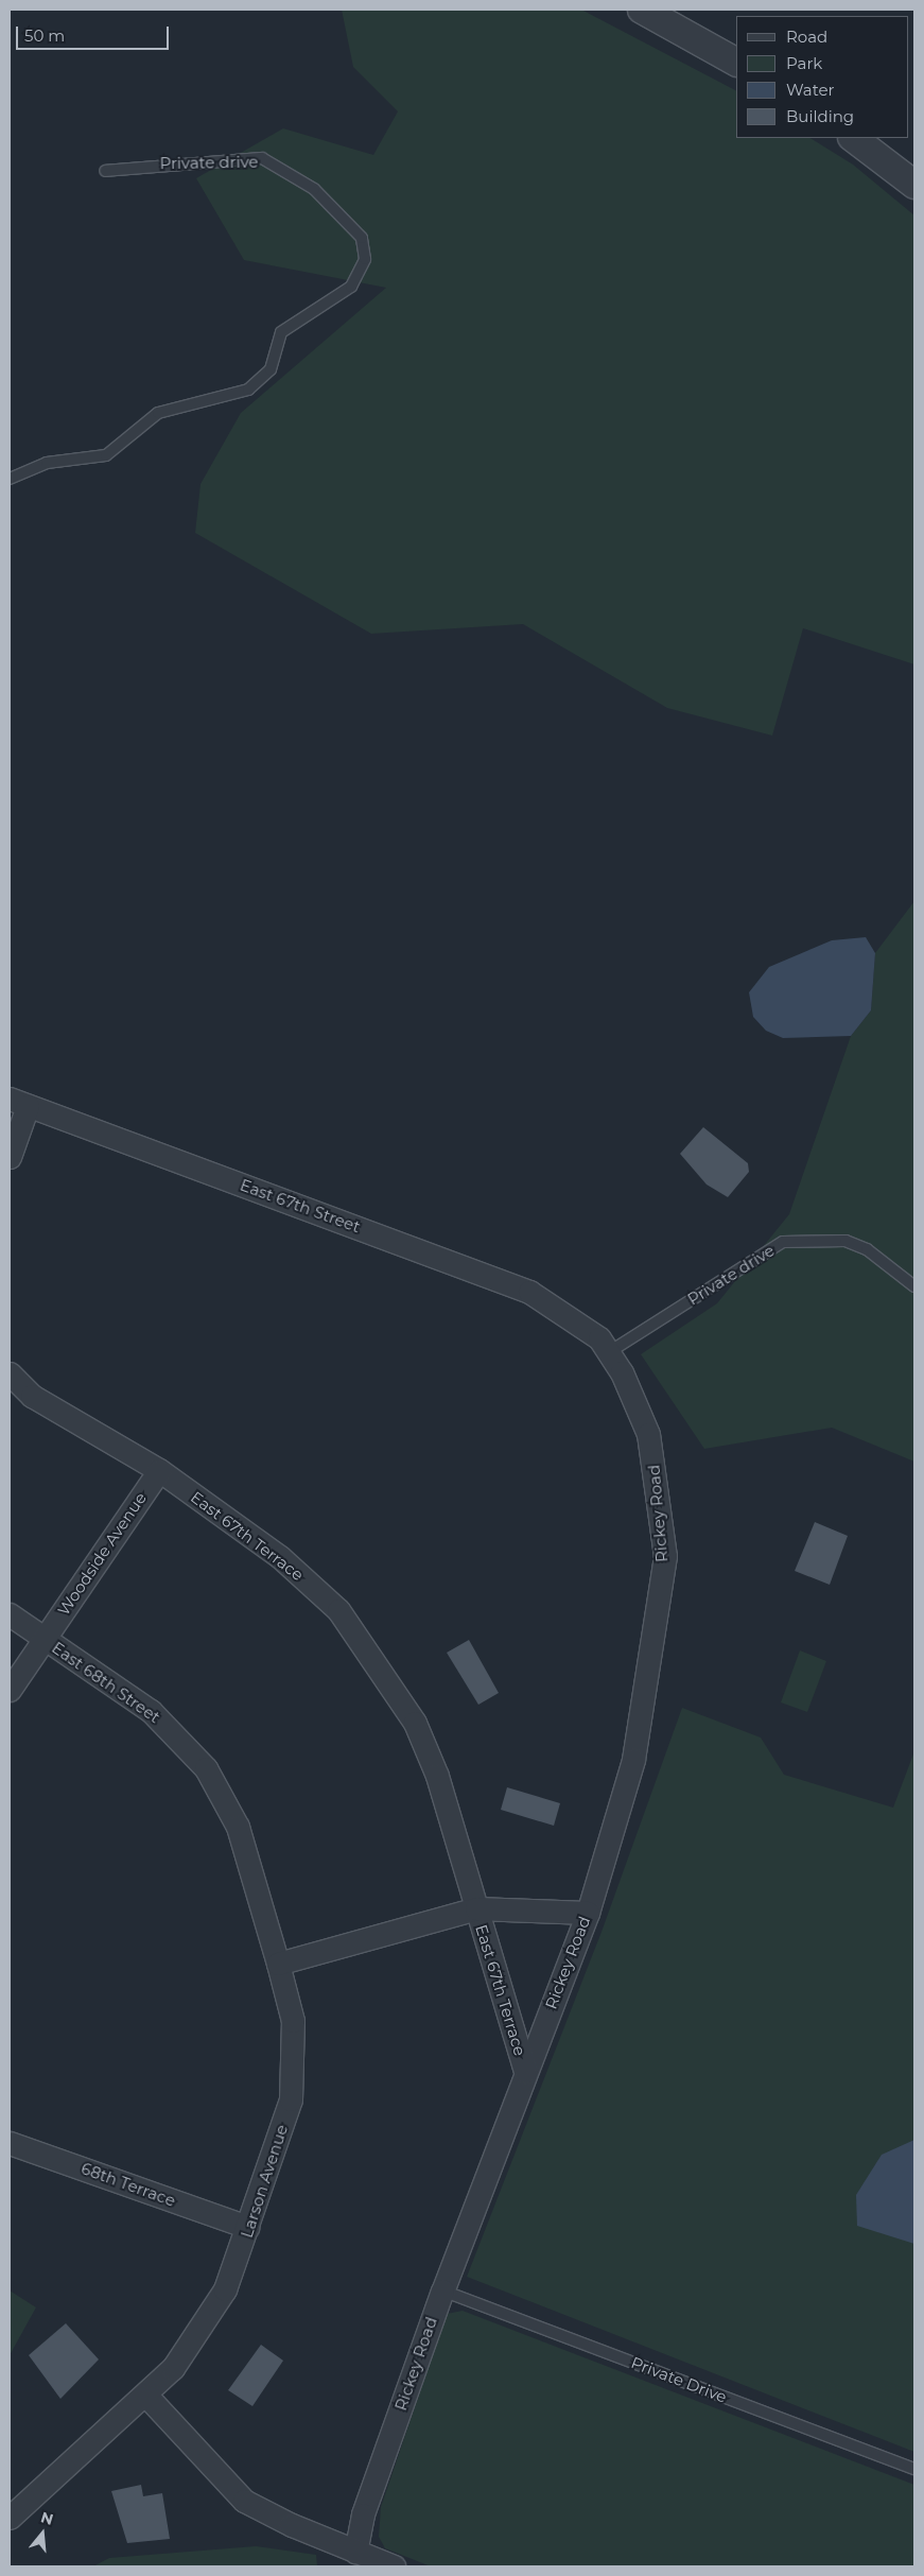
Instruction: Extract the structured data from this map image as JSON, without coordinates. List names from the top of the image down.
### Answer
{
  "streets": {
    "street": [
      "East 67th Street",
      "Rickey Road",
      "East 67th Terrace",
      "Woodside Avenue",
      "East 68th Street",
      "Larson Avenue",
      "68th Terrace"
    ],
    "lane": ["Private drive", "Private Drive"]
  },
  "crossings": [
    ["Private drive", "Rickey Road"],
    ["East 67th Street", "Rickey Road"],
    ["Rickey Road", "East 67th Terrace"],
    ["Rickey Road", "Private Drive"],
    ["East 67th Terrace", "Woodside Avenue"],
    ["Woodside Avenue", "East 68th Street"],
    ["East 68th Street", "Larson Avenue"],
    ["Larson Avenue", "68th Terrace"]
  ],
  "legend": [
    "Road",
    "Park",
    "Water",
    "Building"
  ],
  "scale_bar": "50 m",
  "north": "top"
}
